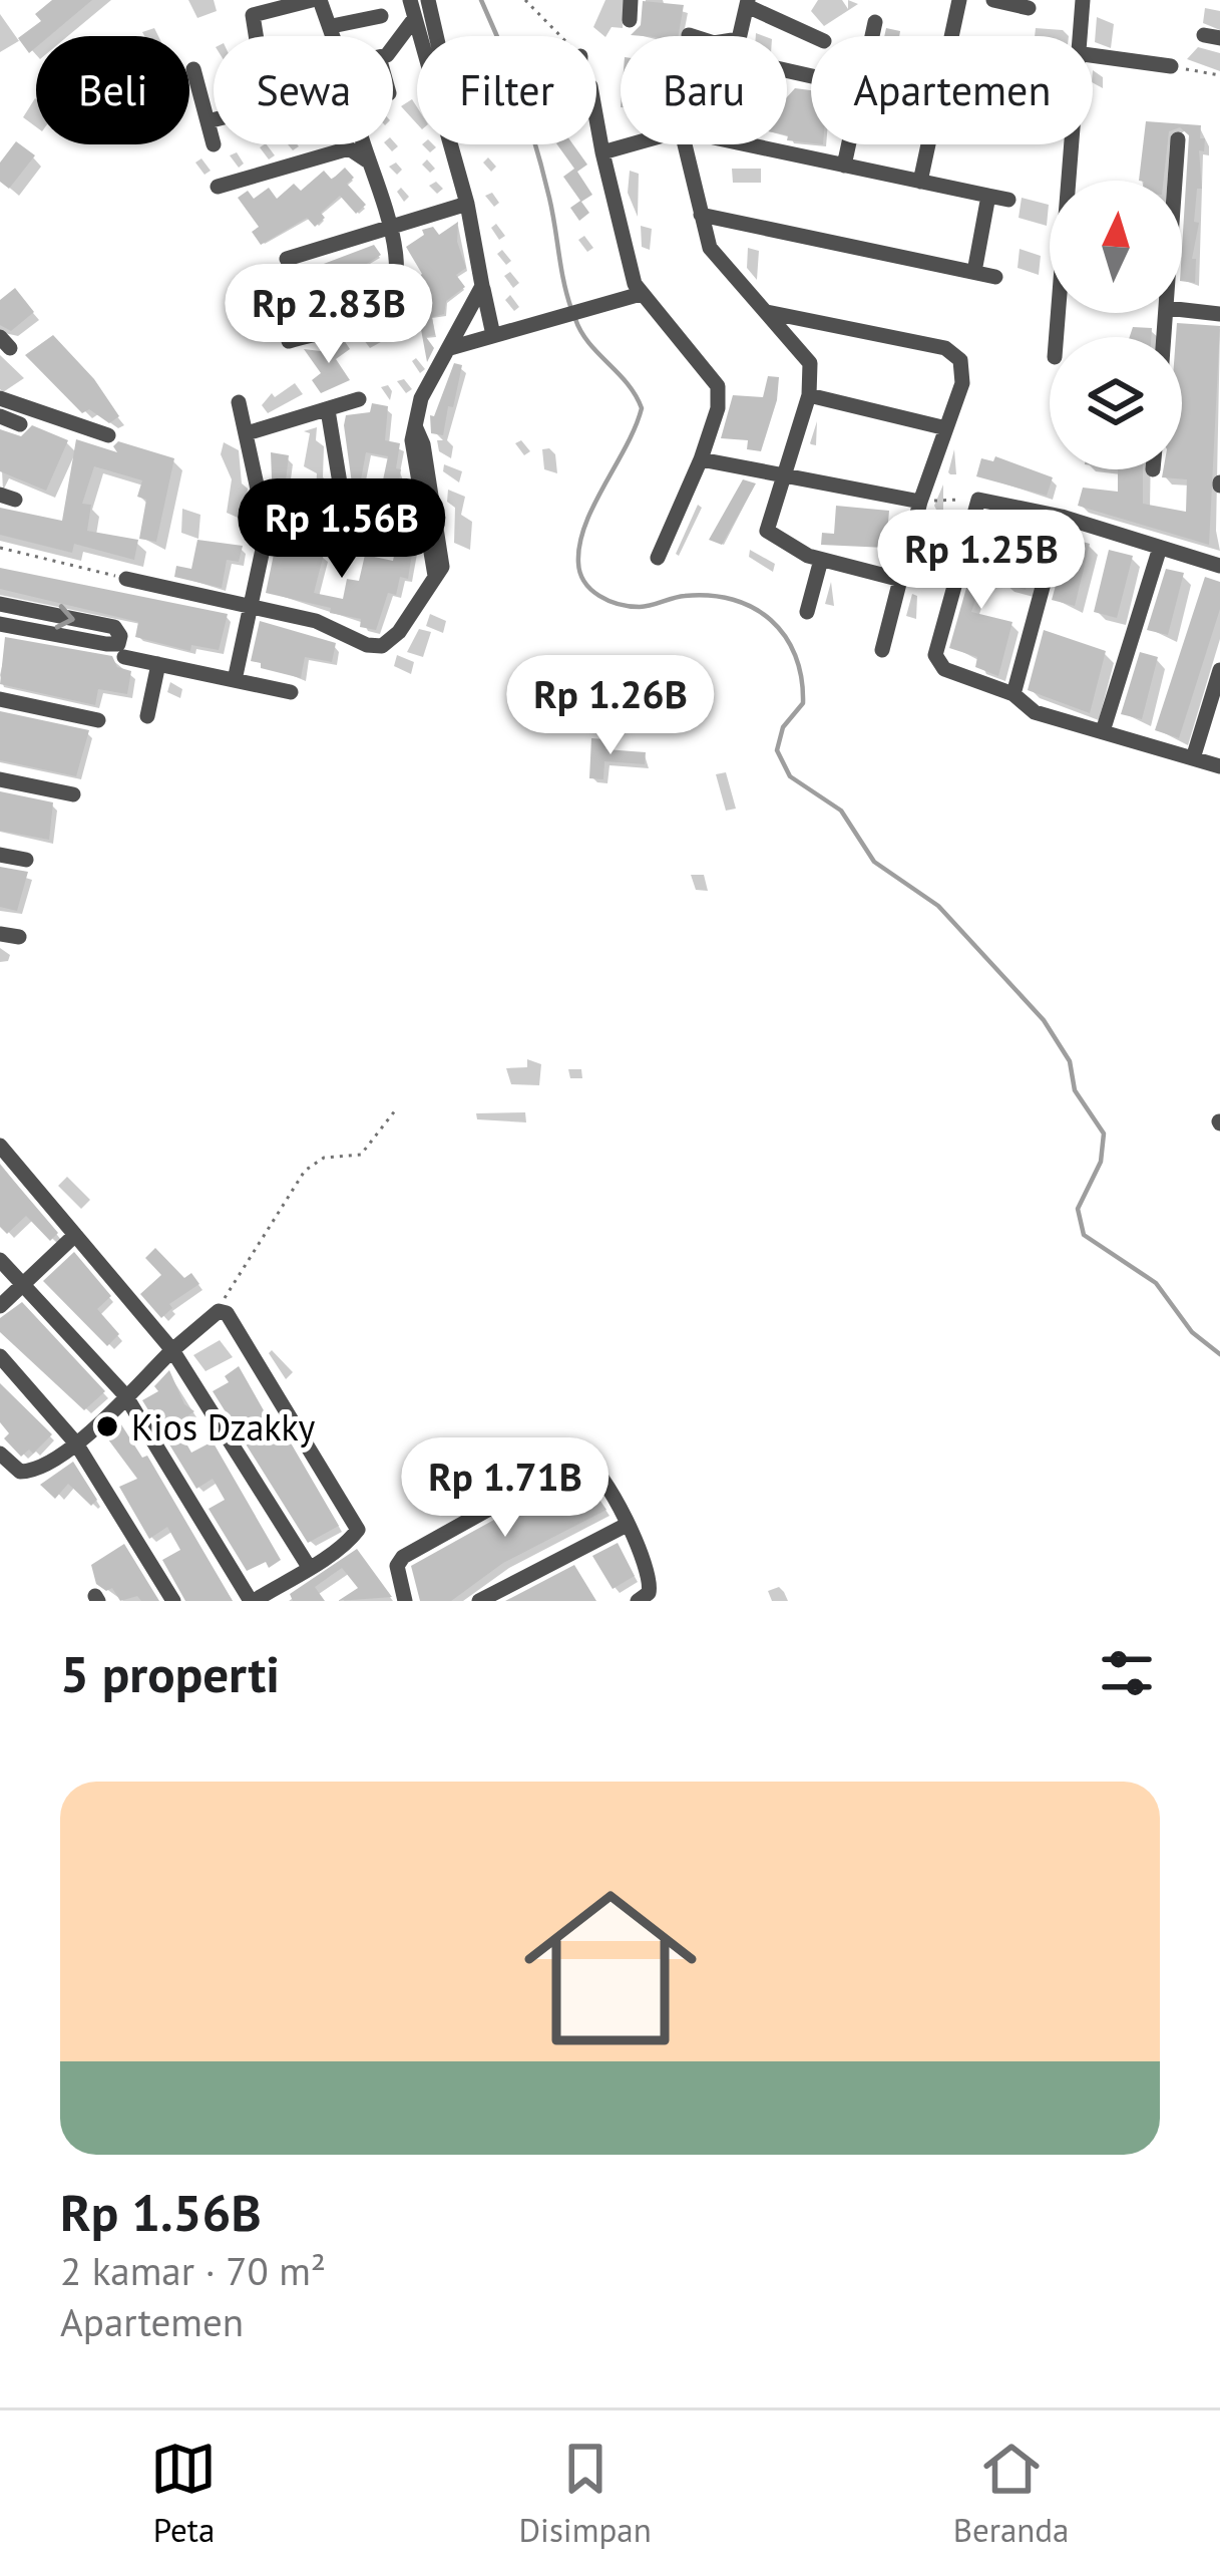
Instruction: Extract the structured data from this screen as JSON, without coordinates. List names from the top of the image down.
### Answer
{
  "places": ["Kios Dzakky"],
  "north": "top",
  "page": {
    "chip": [
      "Beli",
      "Sewa",
      "Filter",
      "Baru",
      "Apartemen"
    ],
    "price": [
      "Rp 2.83B",
      "Rp 1.56B",
      "Rp 1.25B",
      "Rp 1.26B",
      "Rp 1.71B"
    ],
    "heading": "5 properti",
    "list": [
      {
        "name": "Rp 1.56B",
        "note": "2 kamar · 70 m² · Apartemen"
      }
    ],
    "tabs": ["Peta", "Disimpan", "Beranda"]
  }
}
